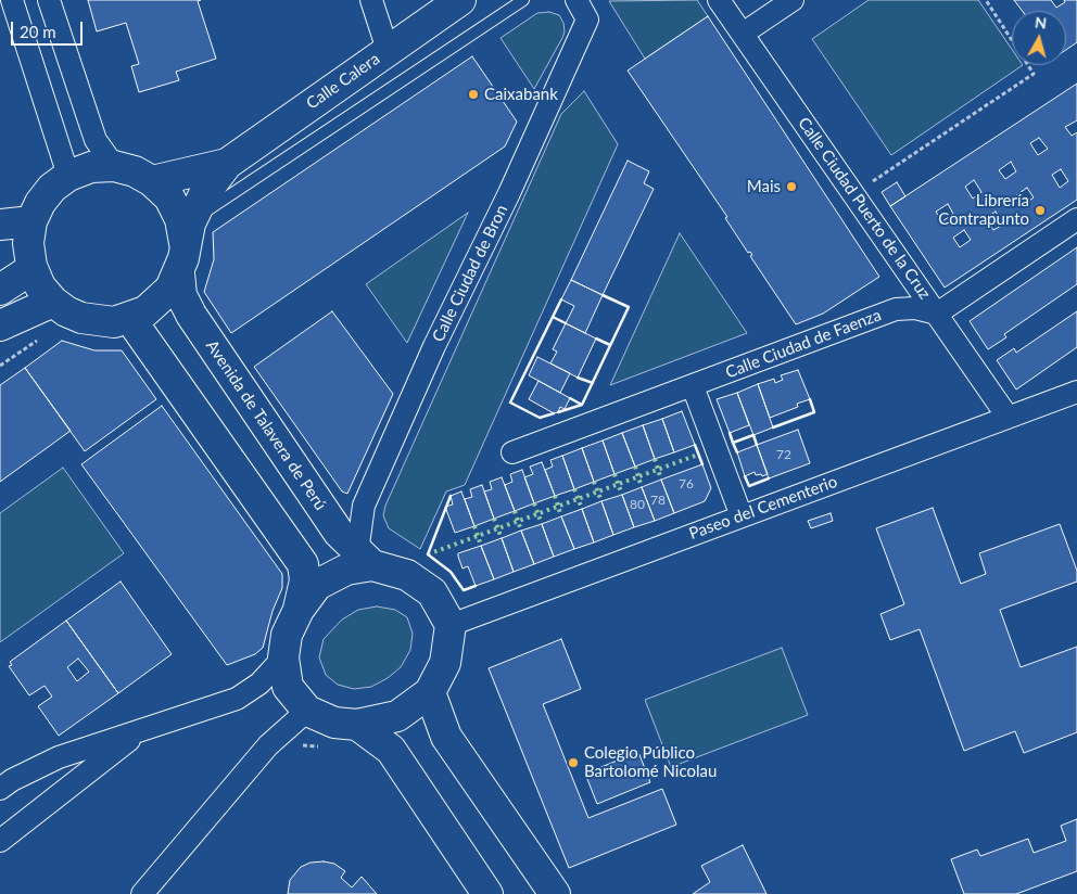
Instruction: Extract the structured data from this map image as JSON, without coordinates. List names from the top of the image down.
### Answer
{
  "streets": {
    "street": [
      "Calle Calera",
      "Calle Ciudad Puerto de la Cruz",
      "Calle Ciudad de Bron",
      "Calle Ciudad de Faenza",
      "Avenida de Talavera de Perú",
      "Paseo del Cementerio"
    ]
  },
  "crossings": [
    ["Calle Calera", "Avenida de Talavera de Perú"],
    ["Calle Ciudad Puerto de la Cruz", "Calle Ciudad de Faenza"],
    ["Calle Ciudad Puerto de la Cruz", "Paseo del Cementerio"],
    ["Calle Ciudad de Bron", "Avenida de Talavera de Perú"],
    ["Calle Ciudad de Bron", "Paseo del Cementerio"],
    ["Avenida de Talavera de Perú", "Paseo del Cementerio"]
  ],
  "places": [
    "Caixabank",
    "Mais",
    "Librería Contrapunto",
    "Colegio Público Bartolomé Nicolau"
  ],
  "house_numbers": [
    "72",
    "76",
    "78",
    "80"
  ],
  "scale_bar": "20 m",
  "north": "top"
}
